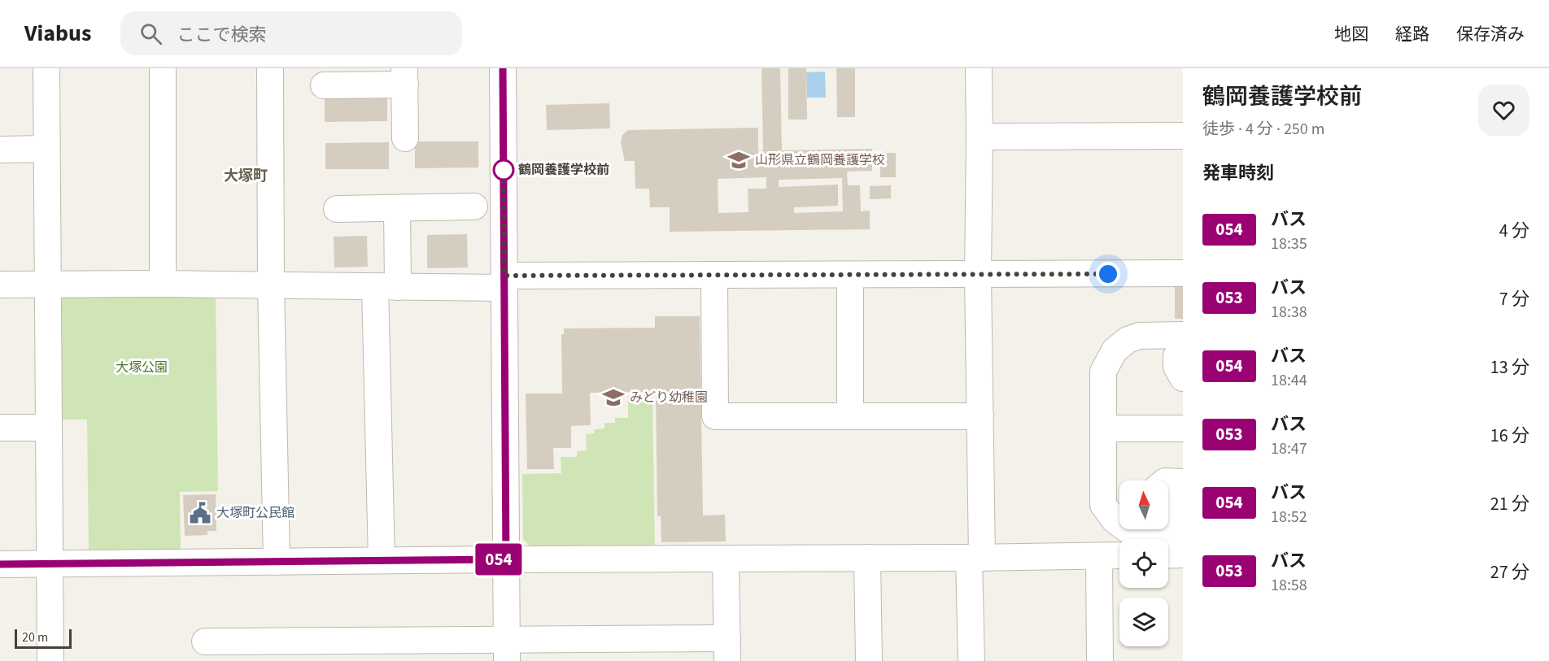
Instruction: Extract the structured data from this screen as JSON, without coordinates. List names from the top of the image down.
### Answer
{
  "districts": ["大塚町"],
  "parks": ["大塚公園"],
  "places": {
    "school or university": ["山形県立鶴岡養護学校", "みどり幼稚園"],
    "other": ["鶴岡養護学校前"],
    "public building": ["大塚町公民館"]
  },
  "lines": ["bus line 054"],
  "scale_bar": "20 m",
  "north": "top",
  "page": {
    "header": "Viabus",
    "search": "ここで検索",
    "nav": ["地図", "経路", "保存済み"],
    "on_map": "054",
    "heading": [
      ["鶴岡養護学校前", "徒歩 · 4 分 · 250 m"],
      "発車時刻"
    ],
    "list": [
      {
        "mark": "054",
        "name": "バス",
        "note": "18:35",
        "value": "4 分"
      },
      {
        "mark": "053",
        "name": "バス",
        "note": "18:38",
        "value": "7 分"
      },
      {
        "mark": "054",
        "name": "バス",
        "note": "18:44",
        "value": "13 分"
      },
      {
        "mark": "053",
        "name": "バス",
        "note": "18:47",
        "value": "16 分"
      },
      {
        "mark": "054",
        "name": "バス",
        "note": "18:52",
        "value": "21 分"
      },
      {
        "mark": "053",
        "name": "バス",
        "note": "18:58",
        "value": "27 分"
      }
    ],
    "scale": "20 m"
  }
}
